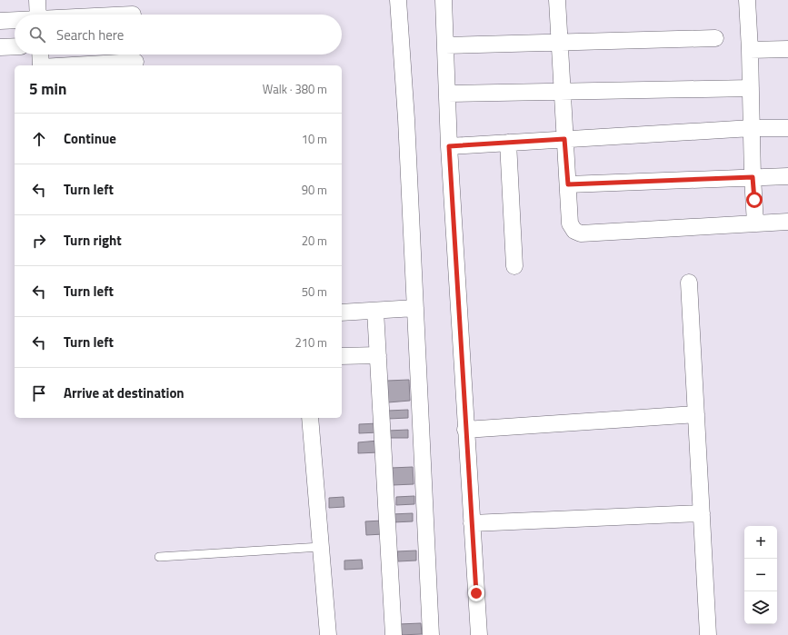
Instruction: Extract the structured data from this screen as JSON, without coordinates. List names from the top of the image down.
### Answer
{
  "page": {
    "search": "Search here",
    "heading": ["5 min", "Walk · 380 m"],
    "list": [
      ["Continue", "10 m"],
      ["Turn left", "90 m"],
      ["Turn right", "20 m"],
      ["Turn left", "50 m"],
      ["Turn left", "210 m"],
      "Arrive at destination"
    ],
    "map_buttons": ["+", "−"]
  }
}
